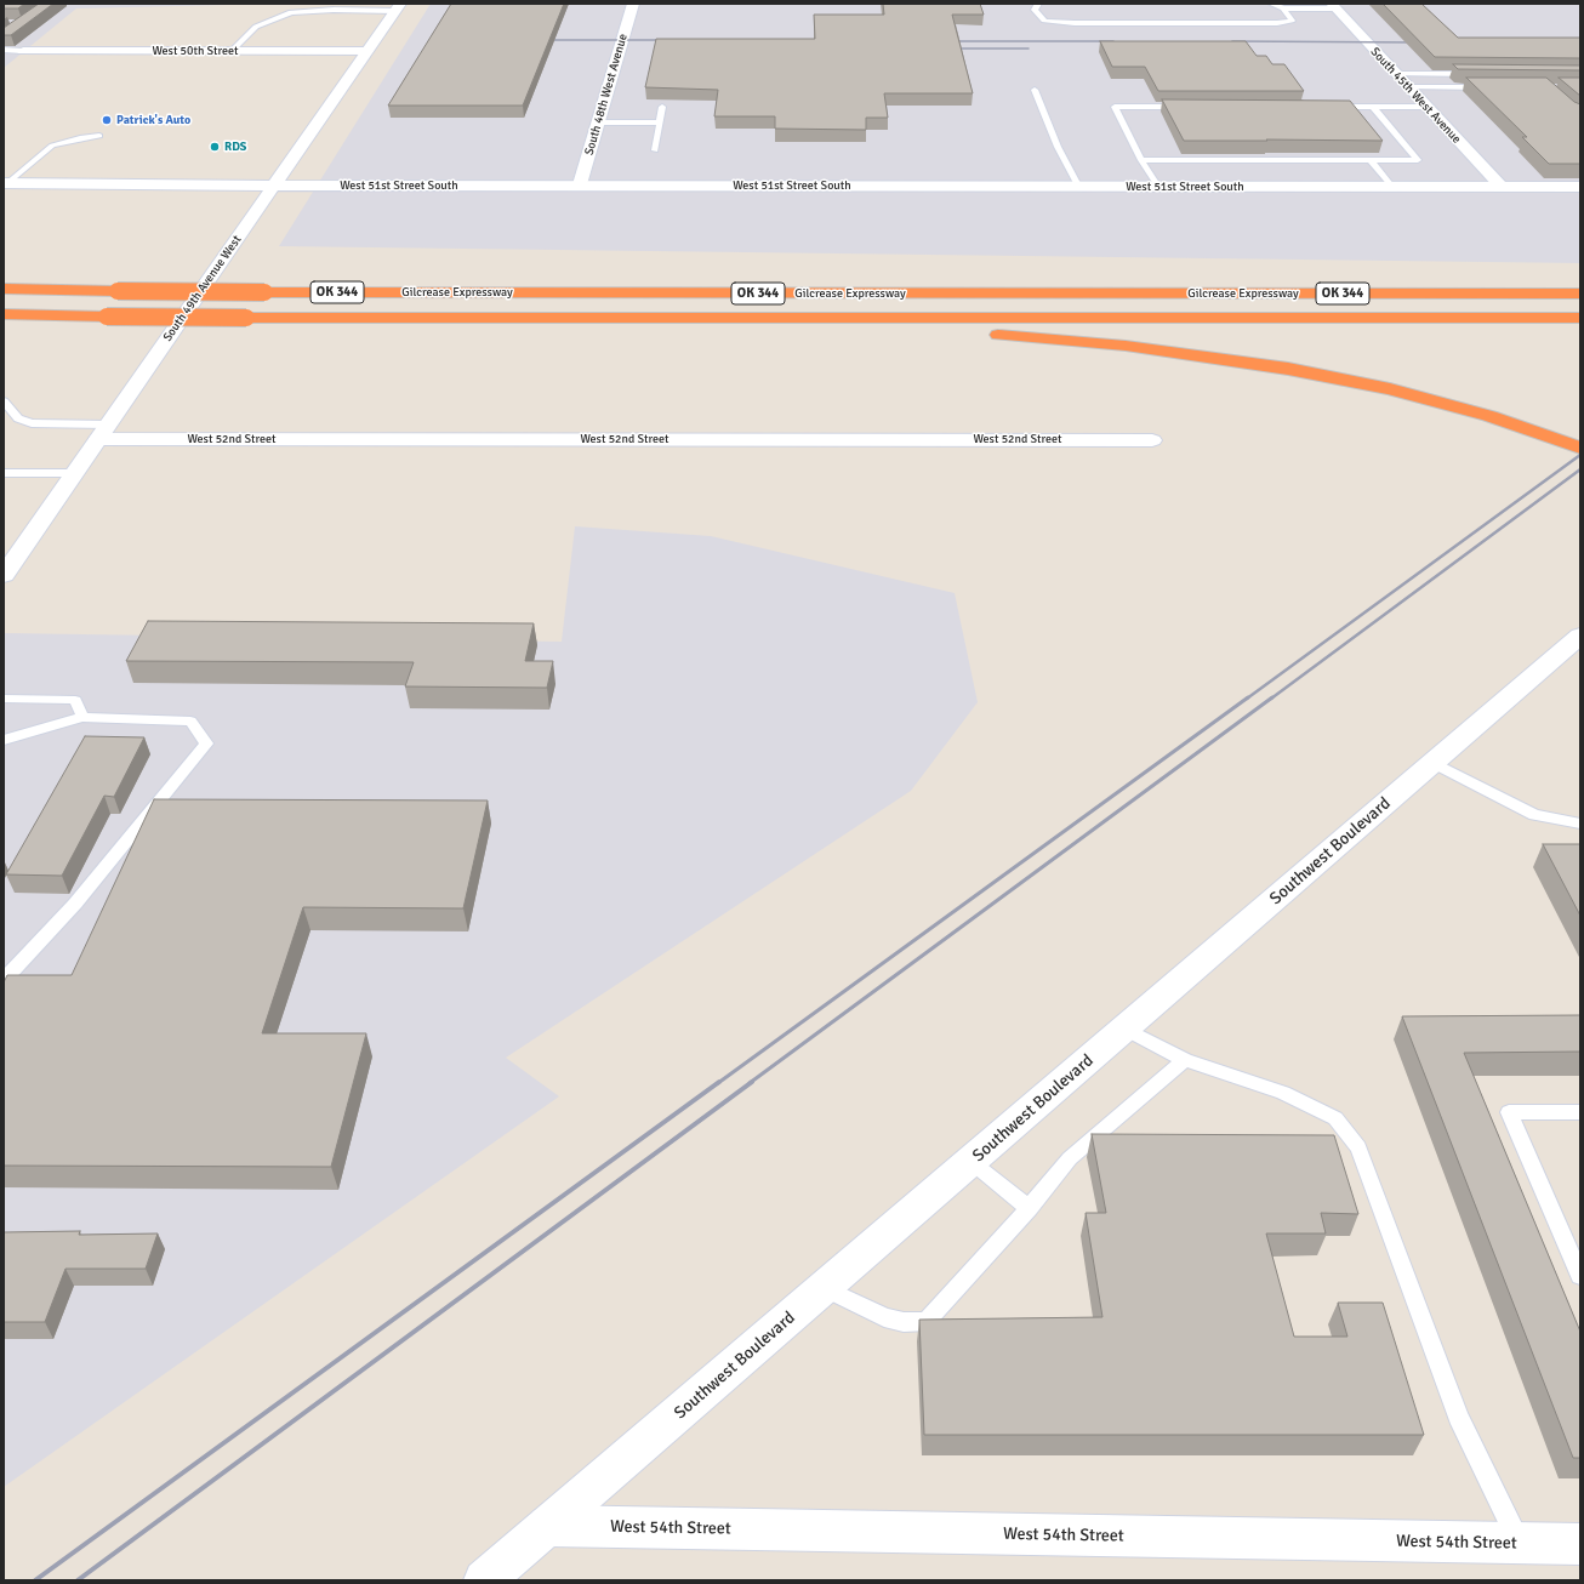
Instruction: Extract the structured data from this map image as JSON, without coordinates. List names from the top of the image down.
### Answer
{
  "streets": {
    "highway": ["OK 344", "Gilcrease Expressway"],
    "street": [
      "West 50th Street",
      "South 48th West Avenue",
      "South 45th West Avenue",
      "West 51st Street South",
      "South 49th Avenue West",
      "West 52nd Street",
      "Southwest Boulevard",
      "West 54th Street"
    ]
  },
  "crossings": [
    ["West 50th Street", "South 49th Avenue West"],
    ["South 48th West Avenue", "West 51st Street South"],
    ["South 45th West Avenue", "West 51st Street South"],
    ["West 51st Street South", "South 49th Avenue West"],
    ["South 49th Avenue West", "West 52nd Street"],
    ["Southwest Boulevard", "West 54th Street"]
  ],
  "places": ["Patrick's Auto", "RDS"]
}
